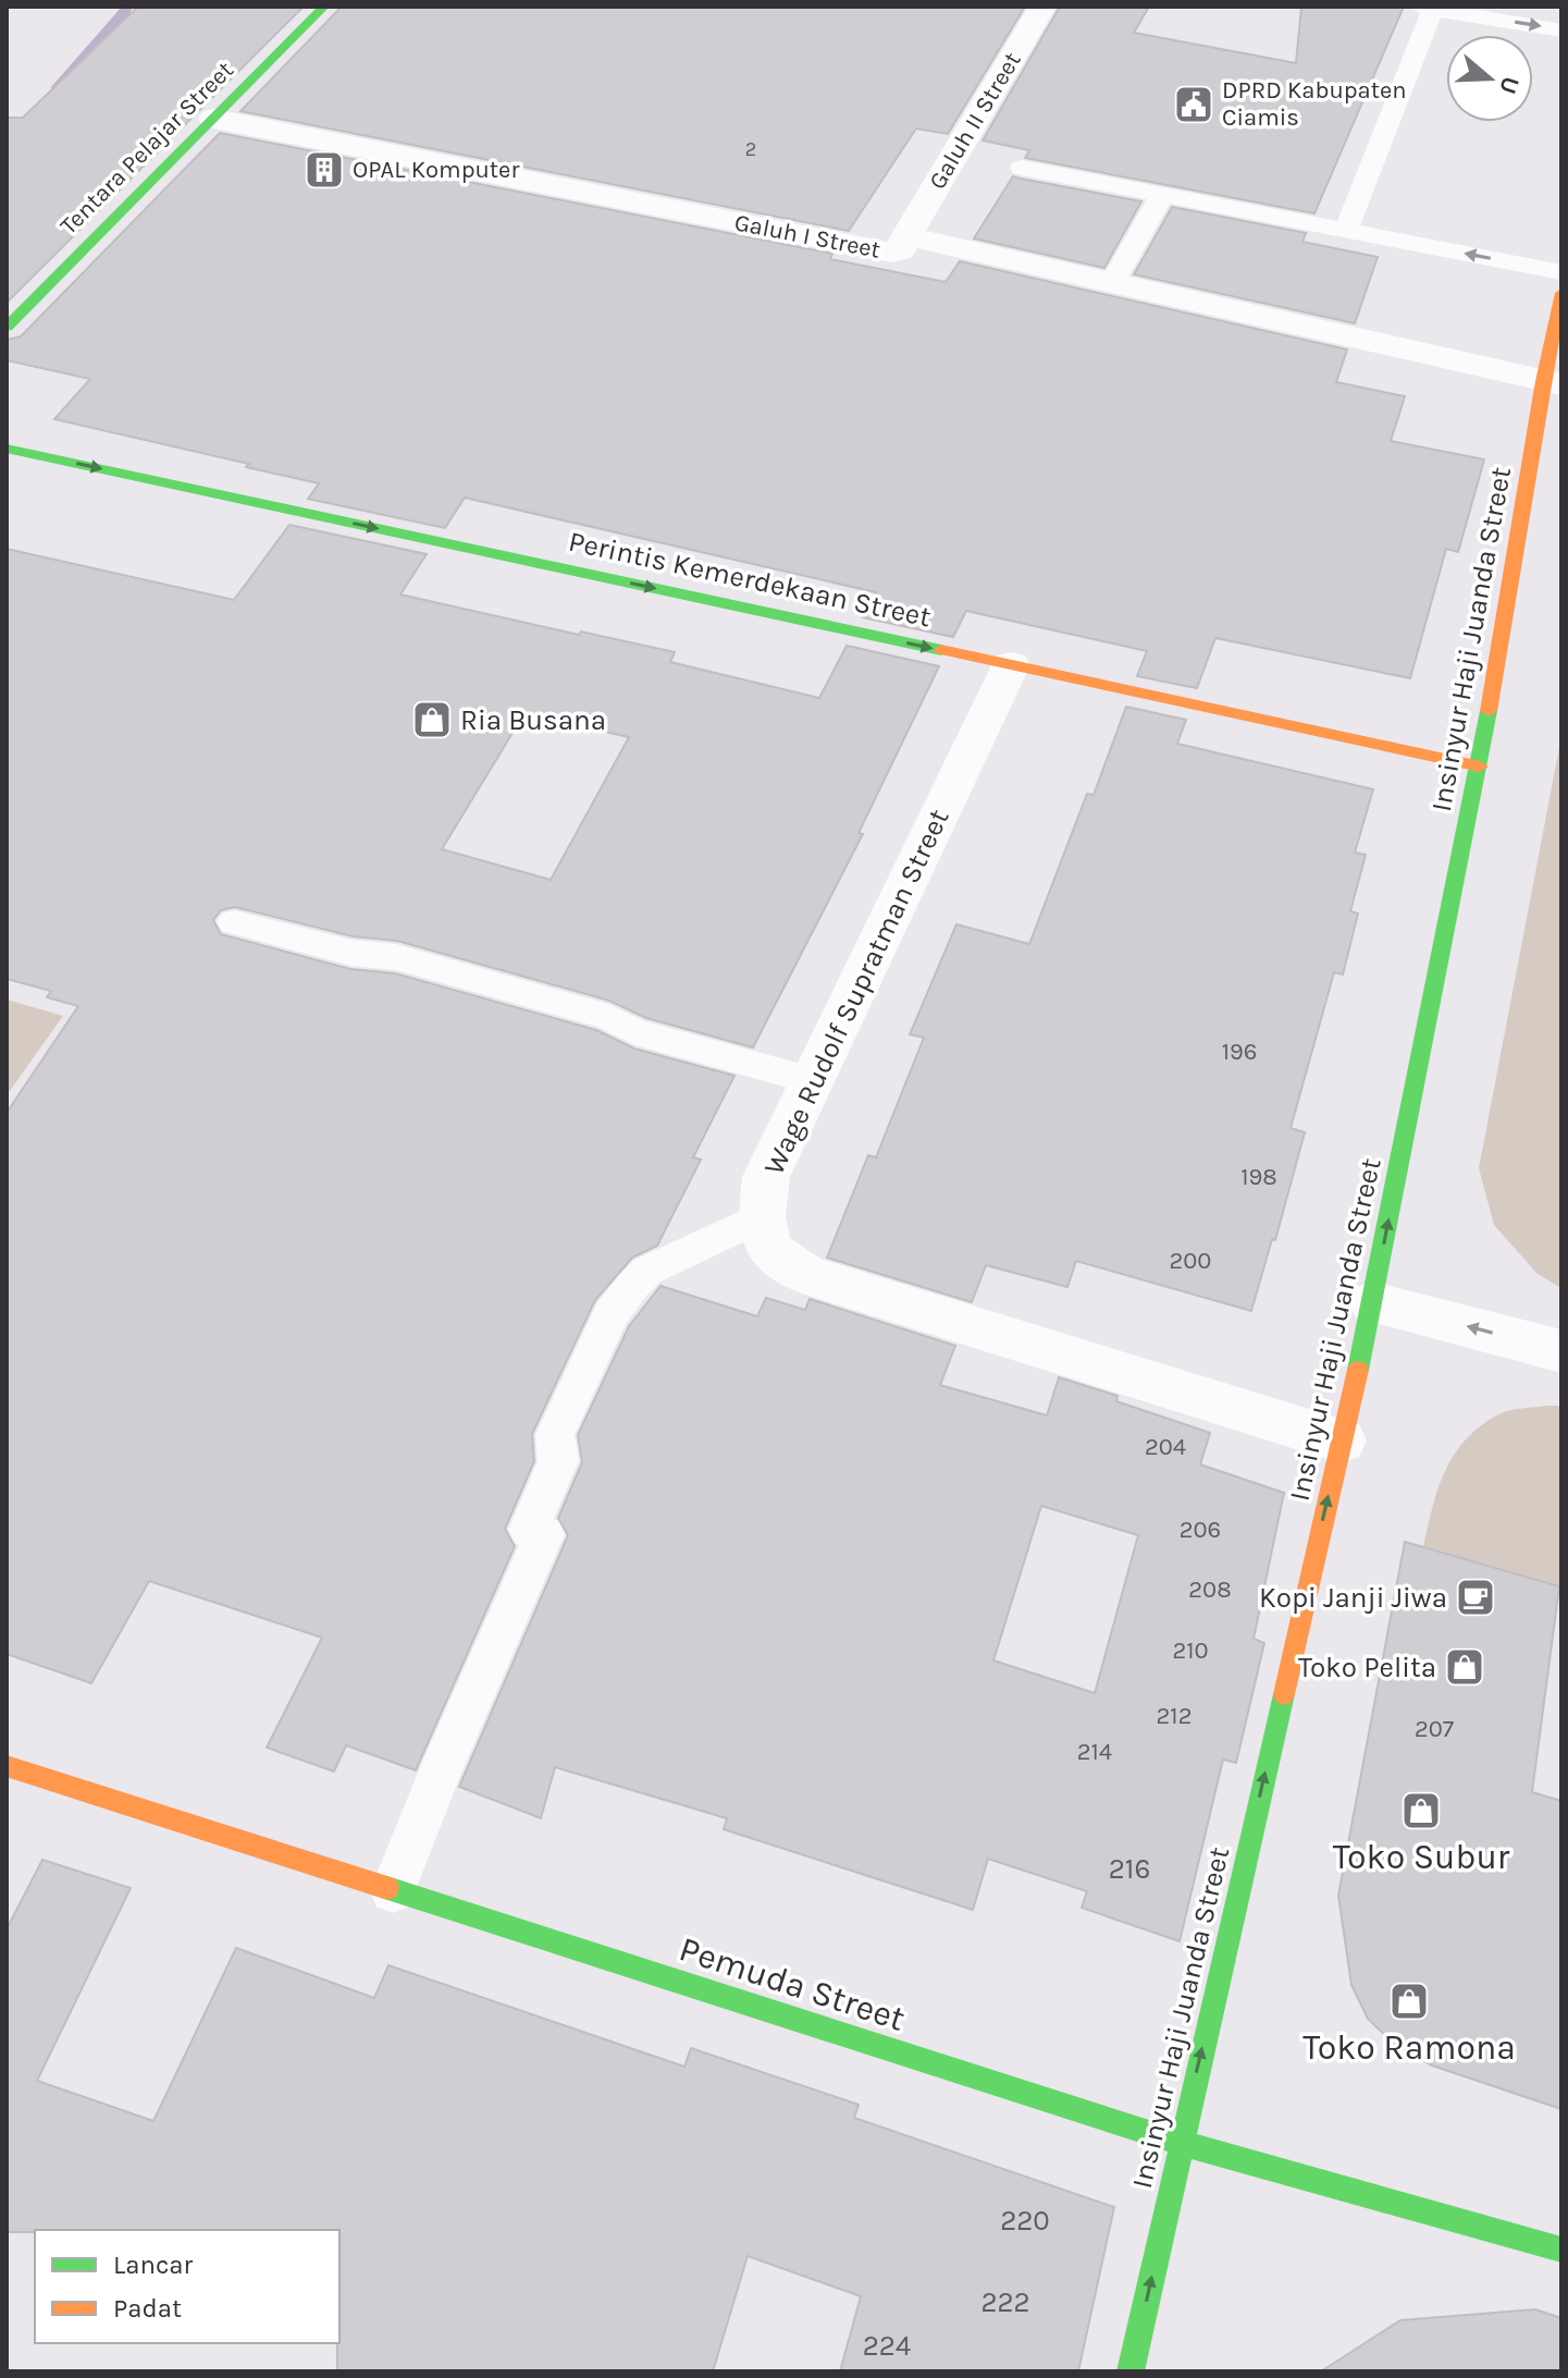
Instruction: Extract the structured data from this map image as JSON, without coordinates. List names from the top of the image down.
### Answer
{
  "streets": {
    "main road": [
      "Tentara Pelajar Street",
      "Perintis Kemerdekaan Street",
      "Insinyur Haji Juanda Street",
      "Pemuda Street"
    ],
    "street": ["Galuh II Street", "Galuh I Street", "Wage Rudolf Supratman Street"]
  },
  "crossings": [
    ["Galuh II Street", "Galuh I Street"],
    ["Tentara Pelajar Street", "Galuh I Street"],
    ["Galuh I Street", "Insinyur Haji Juanda Street"],
    ["Perintis Kemerdekaan Street", "Insinyur Haji Juanda Street"],
    ["Perintis Kemerdekaan Street", "Wage Rudolf Supratman Street"],
    ["Insinyur Haji Juanda Street", "Wage Rudolf Supratman Street"],
    ["Insinyur Haji Juanda Street", "Pemuda Street"]
  ],
  "one_way": ["Perintis Kemerdekaan Street", "Insinyur Haji Juanda Street"],
  "places": {
    "public building": ["DPRD Kabupaten Ciamis"],
    "building": ["OPAL Komputer"],
    "shop": [
      "Ria Busana",
      "Toko Pelita",
      "Toko Subur",
      "Toko Ramona"
    ],
    "cafe": ["Kopi Janji Jiwa"]
  },
  "house_numbers": [
    "2",
    "196",
    "198",
    "200",
    "204",
    "206",
    "208",
    "210",
    "212",
    "207",
    "214",
    "216",
    "220",
    "222",
    "224"
  ],
  "legend": ["Lancar", "Padat"],
  "north": "right"
}
